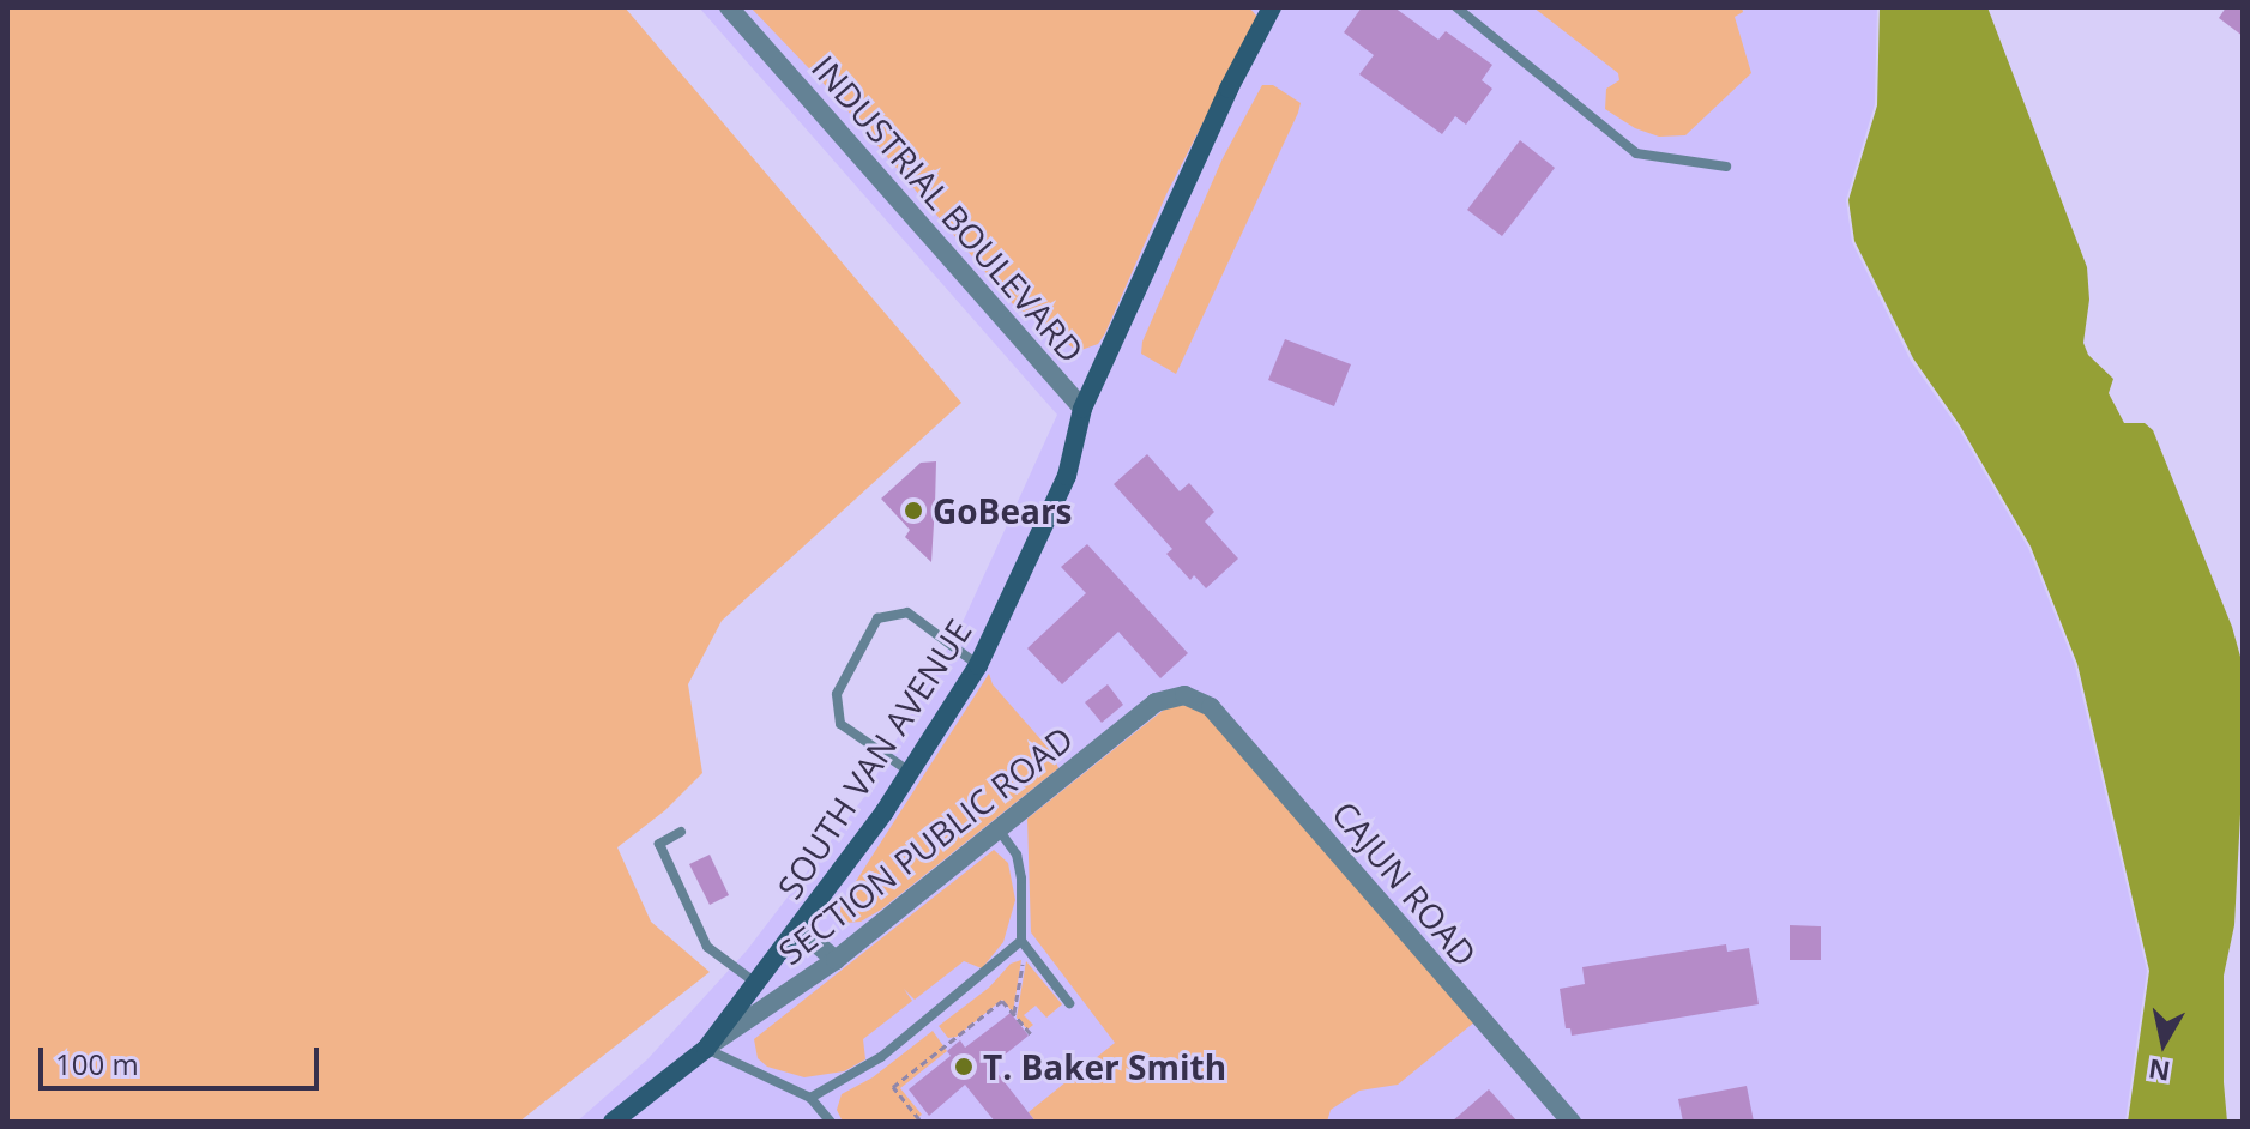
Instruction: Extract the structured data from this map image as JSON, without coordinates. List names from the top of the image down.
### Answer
{
  "streets": {
    "main road": ["SOUTH VAN AVENUE"],
    "street": ["INDUSTRIAL BOULEVARD", "SECTION PUBLIC ROAD", "CAJUN ROAD"]
  },
  "crossings": [
    ["INDUSTRIAL BOULEVARD", "SOUTH VAN AVENUE"],
    ["SOUTH VAN AVENUE", "SECTION PUBLIC ROAD"],
    ["SECTION PUBLIC ROAD", "CAJUN ROAD"]
  ],
  "places": ["GoBears", "T. Baker Smith"],
  "scale_bar": "100 m",
  "north": "bottom"
}
